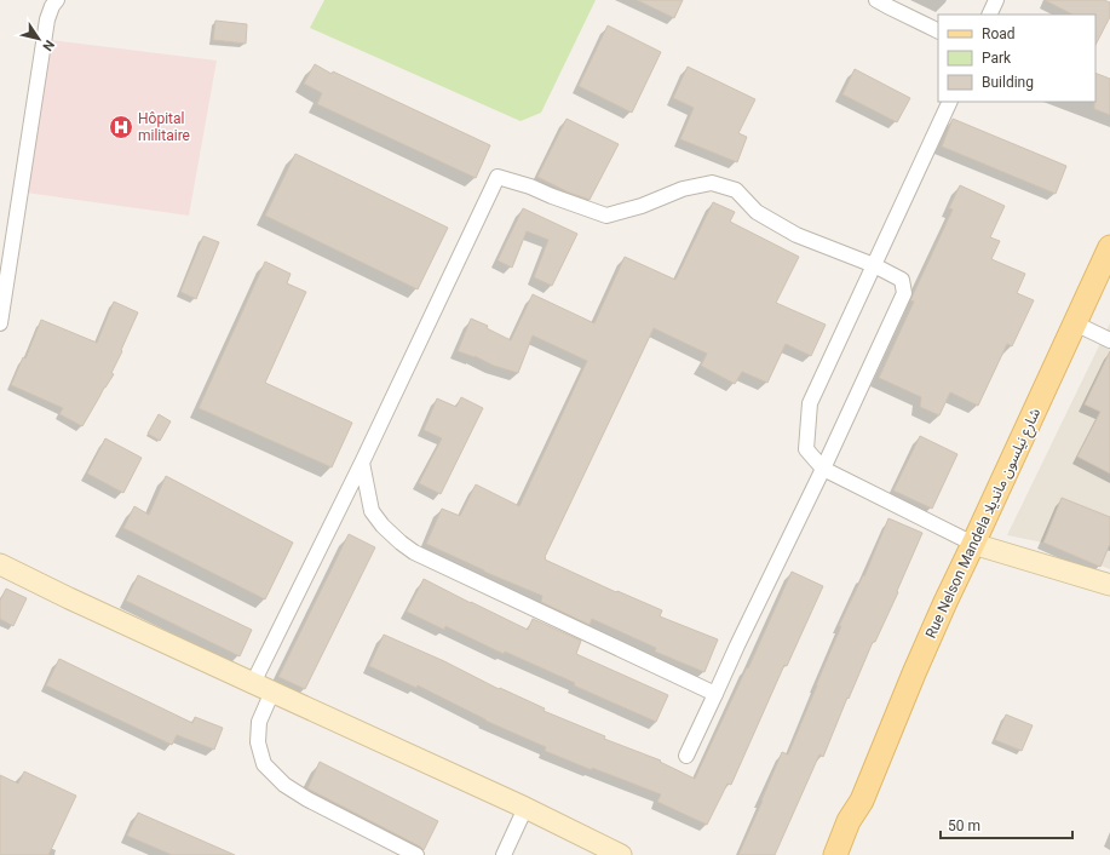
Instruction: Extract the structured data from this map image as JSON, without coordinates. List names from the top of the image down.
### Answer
{
  "streets": {
    "main road": ["Rue Nelson Mandela شارع نيلسون مانديلا"]
  },
  "places": {
    "hospital": ["Hôpital militaire"]
  },
  "legend": ["Road", "Park", "Building"],
  "scale_bar": "50 m",
  "north": "bottom right"
}
